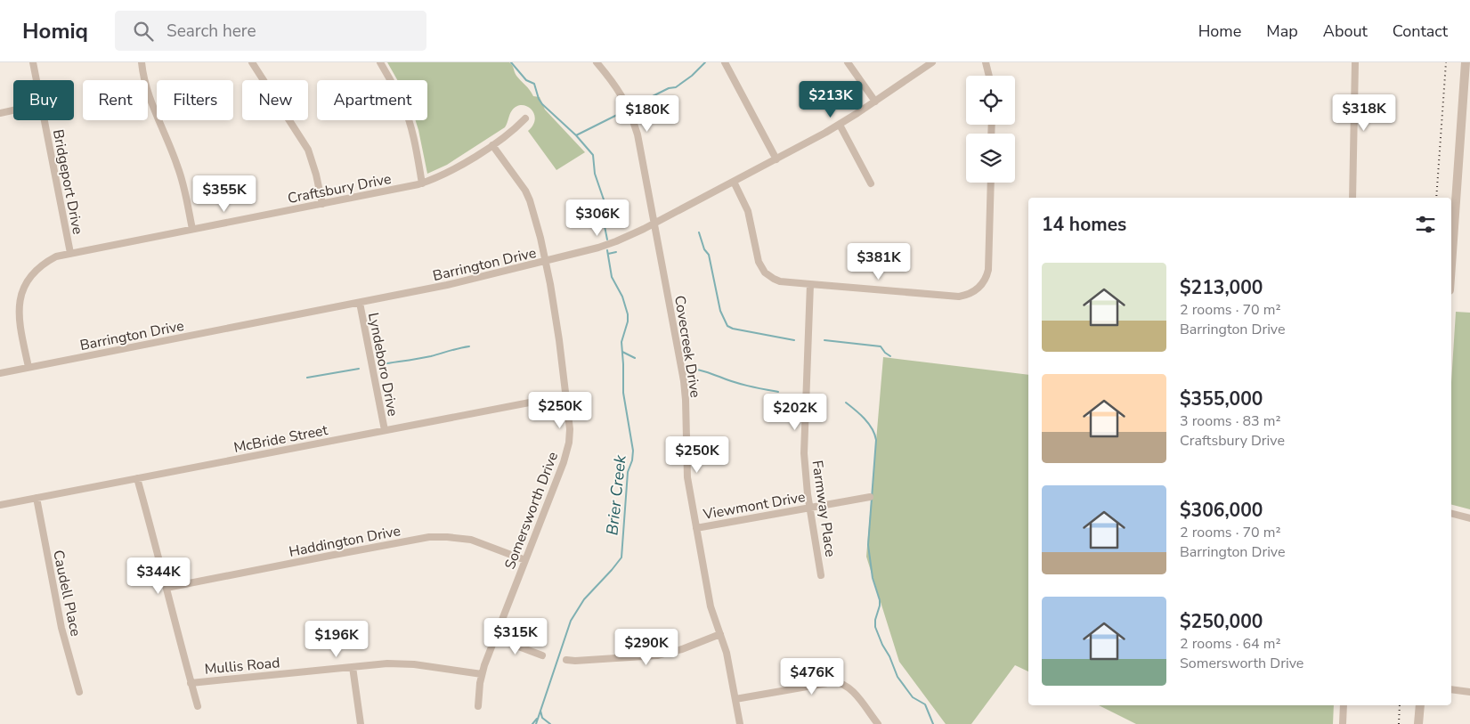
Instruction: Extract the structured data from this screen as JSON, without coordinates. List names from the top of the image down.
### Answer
{
  "streets": {
    "street": [
      "Bridgeport Drive",
      "Craftsbury Drive",
      "Barrington Drive",
      "Covecreek Drive",
      "Lyndeboro Drive",
      "McBride Street",
      "Viewmont Drive",
      "Farmway Place",
      "Somersworth Drive",
      "Haddington Drive",
      "Caudell Place",
      "Mullis Road"
    ]
  },
  "crossings": [
    ["Bridgeport Drive", "Craftsbury Drive"],
    ["Craftsbury Drive", "Barrington Drive"],
    ["Craftsbury Drive", "Somersworth Drive"],
    ["Barrington Drive", "Covecreek Drive"],
    ["Barrington Drive", "Lyndeboro Drive"],
    ["Barrington Drive", "Somersworth Drive"],
    ["Covecreek Drive", "Viewmont Drive"],
    ["Lyndeboro Drive", "McBride Street"],
    ["McBride Street", "Somersworth Drive"],
    ["McBride Street", "Caudell Place"],
    ["Viewmont Drive", "Farmway Place"],
    ["Somersworth Drive", "Haddington Drive"],
    ["Somersworth Drive", "Mullis Road"]
  ],
  "water": ["Brier Creek"],
  "page": {
    "header": "Homiq",
    "search": "Search here",
    "nav": [
      "Home",
      "Map",
      "About",
      "Contact"
    ],
    "chip": [
      "Buy",
      "Rent",
      "Filters",
      "New",
      "Apartment"
    ],
    "price": [
      "$213K",
      "$318K",
      "$180K",
      "$355K",
      "$306K",
      "$381K",
      "$250K",
      "$202K",
      "$250K",
      "$344K",
      "$315K",
      "$196K",
      "$290K",
      "$476K"
    ],
    "heading": "14 homes",
    "list": [
      {
        "name": "$213,000",
        "note": "2 rooms · 70 m² · Barrington Drive"
      },
      {
        "name": "$355,000",
        "note": "3 rooms · 83 m² · Craftsbury Drive"
      },
      {
        "name": "$306,000",
        "note": "2 rooms · 70 m² · Barrington Drive"
      },
      {
        "name": "$250,000",
        "note": "2 rooms · 64 m² · Somersworth Drive"
      }
    ]
  }
}
